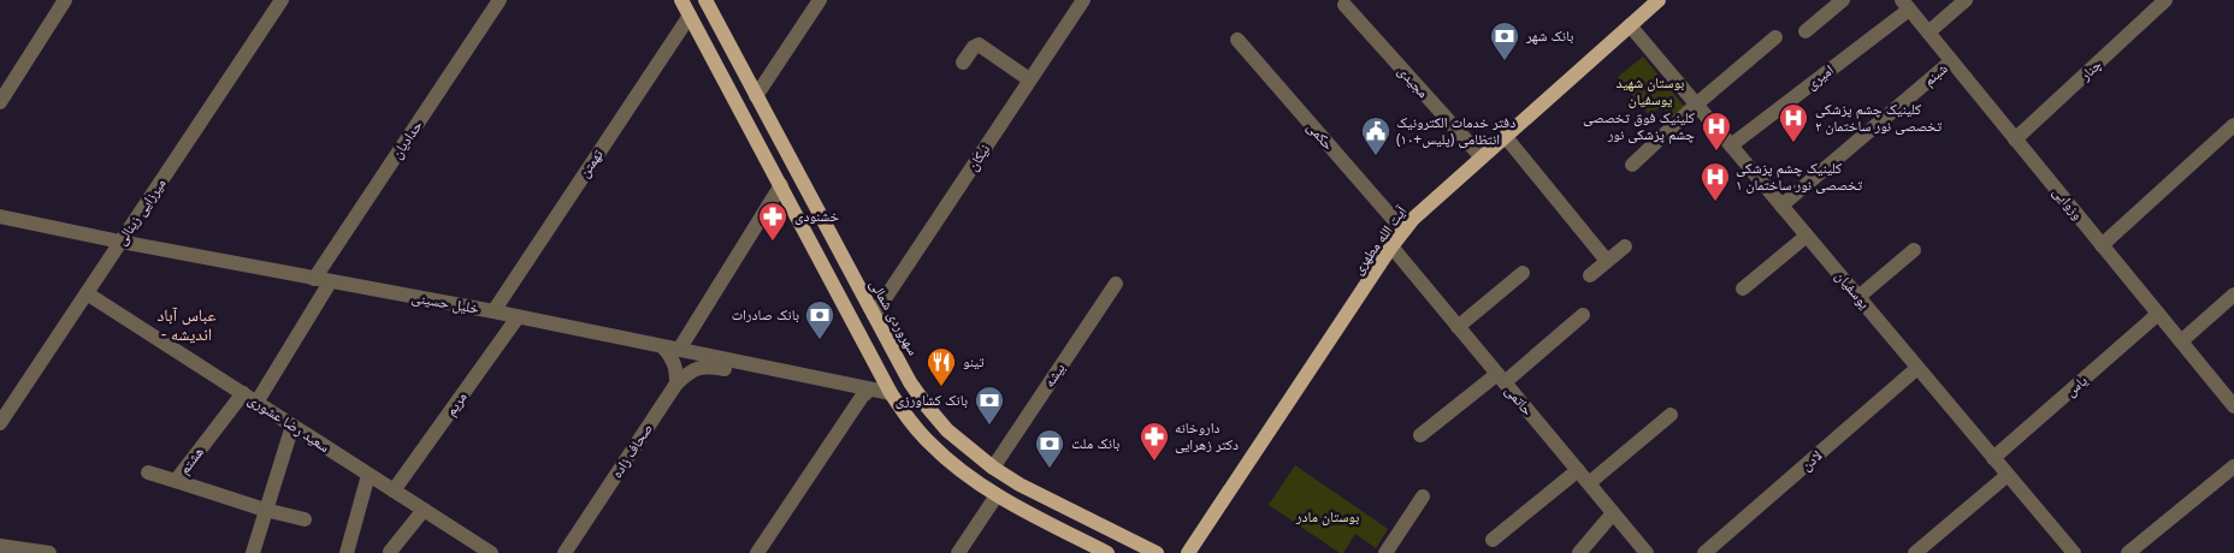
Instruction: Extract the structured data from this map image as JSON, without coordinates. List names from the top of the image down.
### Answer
{
  "streets": {
    "main road": ["آیت الله مطهری", "سهروردی شمالی"],
    "street": [
      "چنار",
      "شبنم",
      "امیری",
      "مجیدی",
      "حکمی",
      "حدادیان",
      "نیکان",
      "تهمتن",
      "وزوایی",
      "میرزایی زینالی",
      "یوسفیان",
      "خلیل حسینی",
      "بیشه",
      "یاس",
      "حاتمی",
      "مریم",
      "سعید رضا عشوری",
      "صحاف زاده",
      "هشتم",
      "لادن"
    ]
  },
  "crossings": [
    ["چنار", "وزوایی"],
    ["شبنم", "وزوایی"],
    ["شبنم", "یوسفیان"],
    ["امیری", "وزوایی"],
    ["امیری", "یوسفیان"],
    ["مجیدی", "آیت الله مطهری"],
    ["حکمی", "آیت الله مطهری"],
    ["حدادیان", "خلیل حسینی"],
    ["حدادیان", "سعید رضا عشوری"],
    ["حدادیان", "هشتم"],
    ["نیکان", "سهروردی شمالی"],
    ["تهمتن", "خلیل حسینی"],
    ["وزوایی", "یاس"],
    ["میرزایی زینالی", "خلیل حسینی"],
    ["میرزایی زینالی", "سعید رضا عشوری"],
    ["آیت الله مطهری", "یوسفیان"],
    ["آیت الله مطهری", "حاتمی"],
    ["یوسفیان", "یاس"],
    ["یوسفیان", "لادن"],
    ["خلیل حسینی", "مریم"],
    ["سهروردی شمالی", "بیشه"],
    ["مریم", "سعید رضا عشوری"],
    ["سعید رضا عشوری", "هشتم"]
  ],
  "districts": ["عباس آباد - اندیشه"],
  "parks": ["بوستان شهید یوسفیان", "بوستان مادر"],
  "places": {
    "bank": [
      "بانک شهر",
      "بانک صادرات",
      "بانک کشاورزی",
      "بانک ملت"
    ],
    "hospital": ["کلینیک چشم پزشکی تخصصی نور ساختمان ۲", "کلینیک فوق تخصصی چشم پزشکی نور", "کلینیک چشم پزشکی تخصصی نور ساختمان ۱"],
    "public building": ["دفتر خدمات الکترونیک انتظامی (پلیس+۱۰)"],
    "pharmacy": ["خشنودی", "داروخانه دکتر زهرایی"],
    "restaurant": ["تینو"]
  }
}
